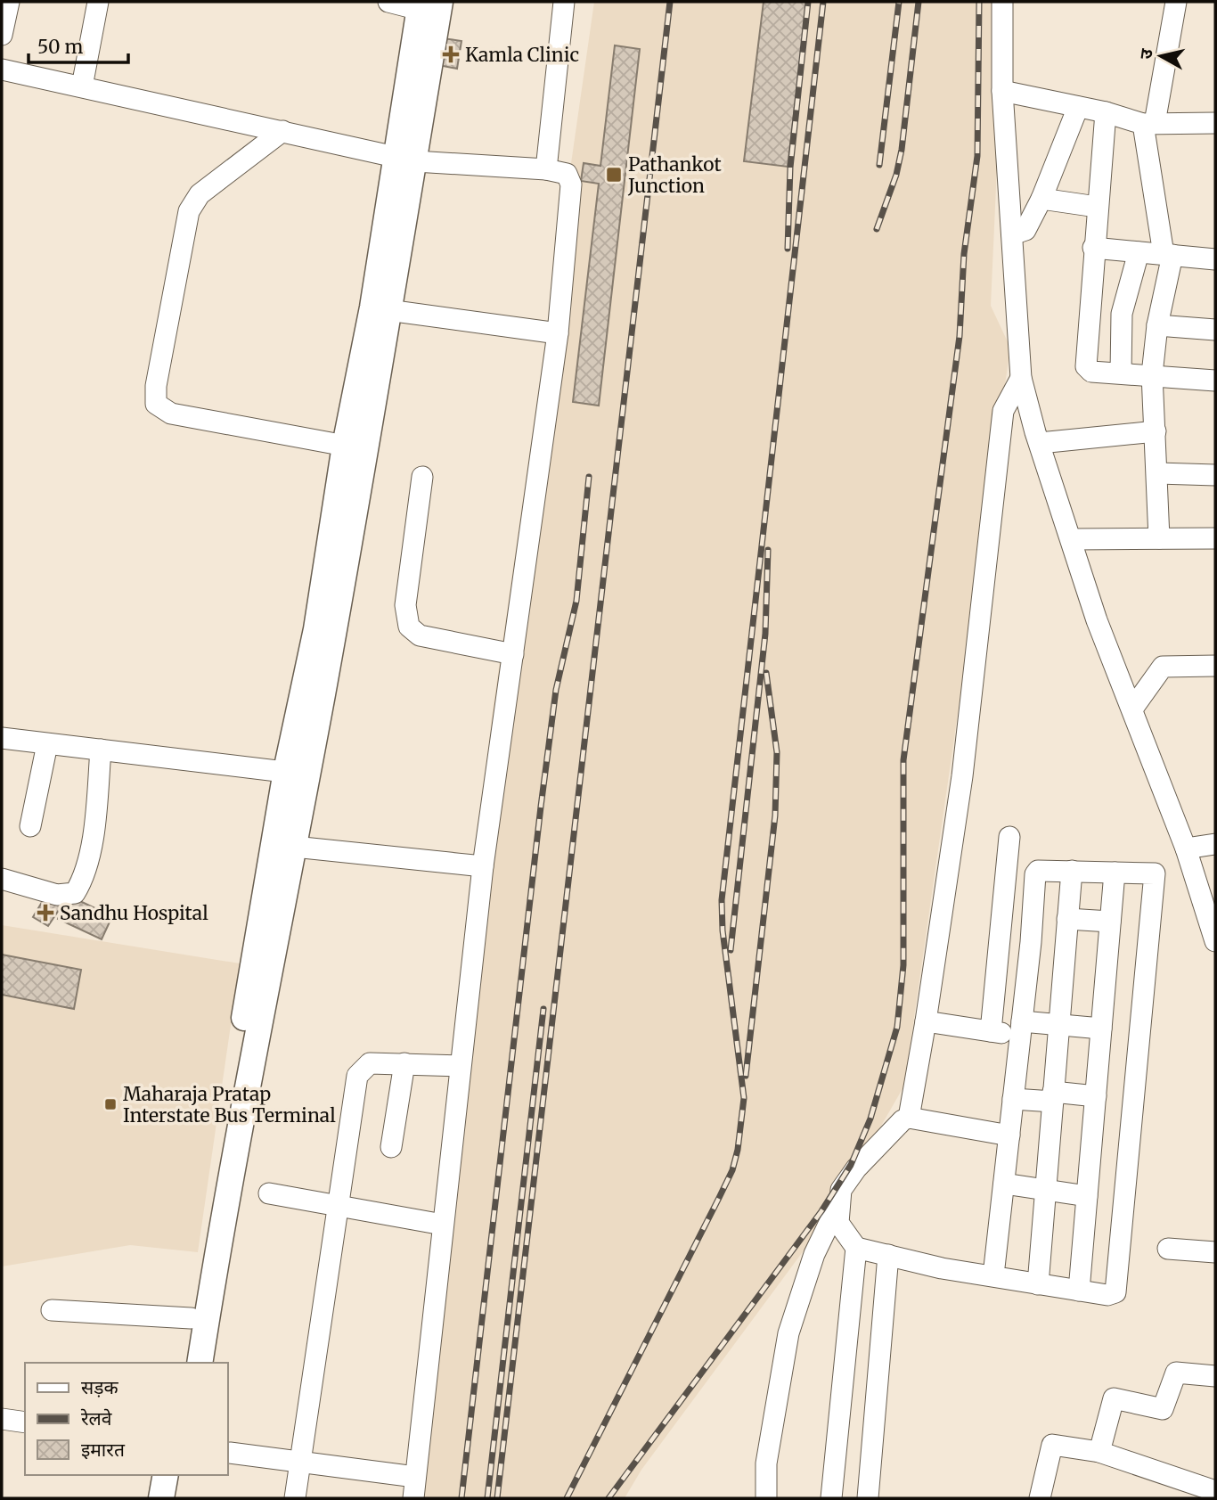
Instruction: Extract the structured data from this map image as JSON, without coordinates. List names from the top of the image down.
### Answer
{
  "places": {
    "health": ["Kamla Clinic", "Sandhu Hospital"],
    "transit": ["Pathankot Junction", "Maharaja Pratap Interstate Bus Terminal"]
  },
  "legend": ["सड़क", "रेलवे", "इमारत"],
  "scale_bar": "50 m",
  "north": "left"
}
